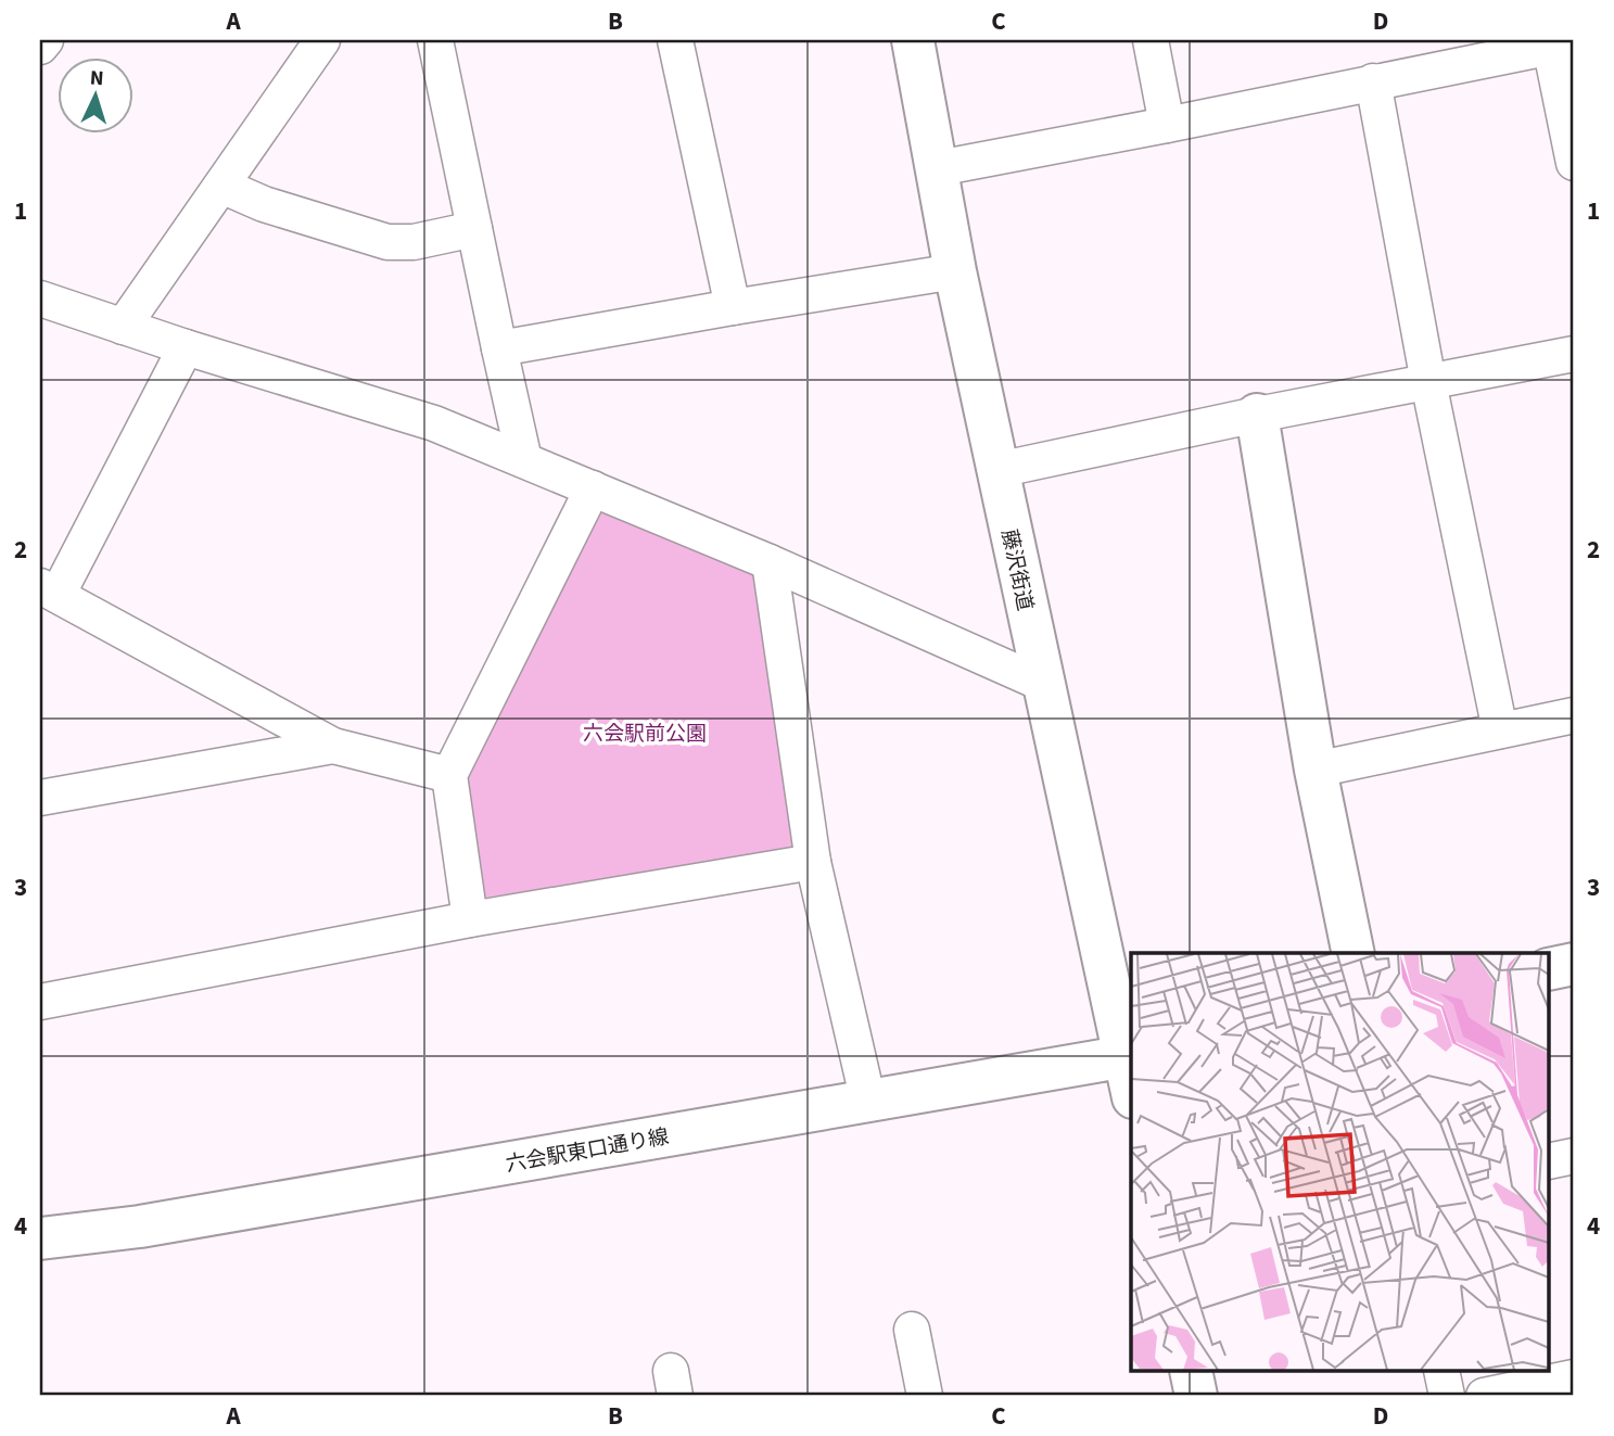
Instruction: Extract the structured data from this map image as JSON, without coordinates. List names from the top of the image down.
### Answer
{
  "streets": {
    "main road": ["藤沢街道", "六会駅東口通り線"]
  },
  "crossings": [
    ["藤沢街道", "六会駅東口通り線"]
  ],
  "parks": ["六会駅前公園"],
  "north": "top",
  "grid": {
    "columns": [
      "A",
      "B",
      "C",
      "D"
    ],
    "rows": [
      "1",
      "2",
      "3",
      "4"
    ]
  }
}
